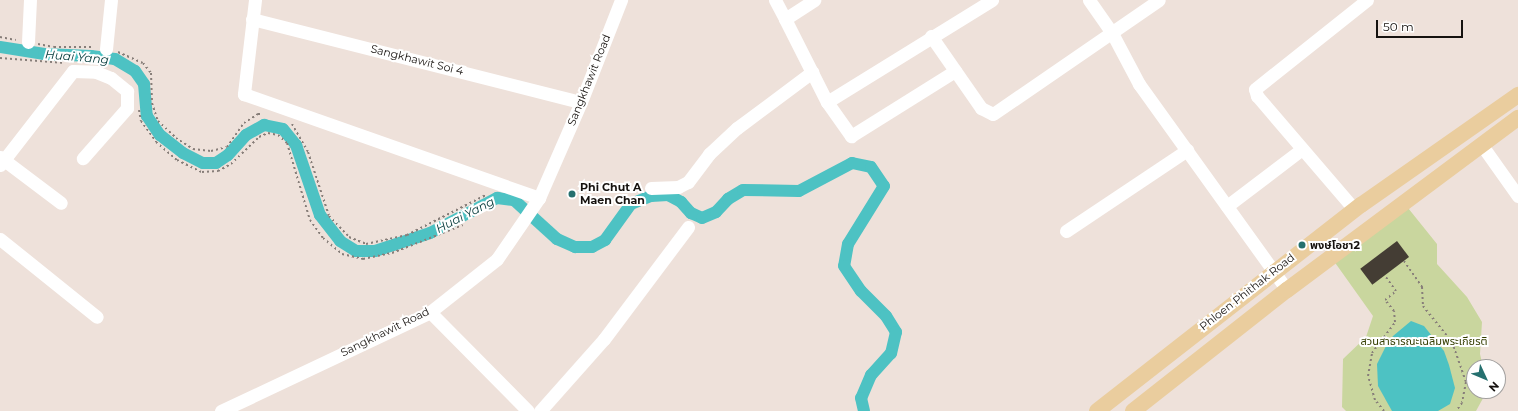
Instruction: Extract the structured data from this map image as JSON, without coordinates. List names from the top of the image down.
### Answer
{
  "streets": {
    "main road": ["Phloen Phithak Road"],
    "street": ["Sangkhawit Soi 4", "Sangkhawit Road"]
  },
  "crossings": [
    ["Sangkhawit Soi 4", "Sangkhawit Road"]
  ],
  "water": ["Huai Yang"],
  "parks": ["สวนสาธารณะเฉลิมพระเกียรติ"],
  "places": ["Phi Chut A Maen Chan", "พงษ์โอชา2"],
  "scale_bar": "50 m",
  "north": "bottom right"
}
